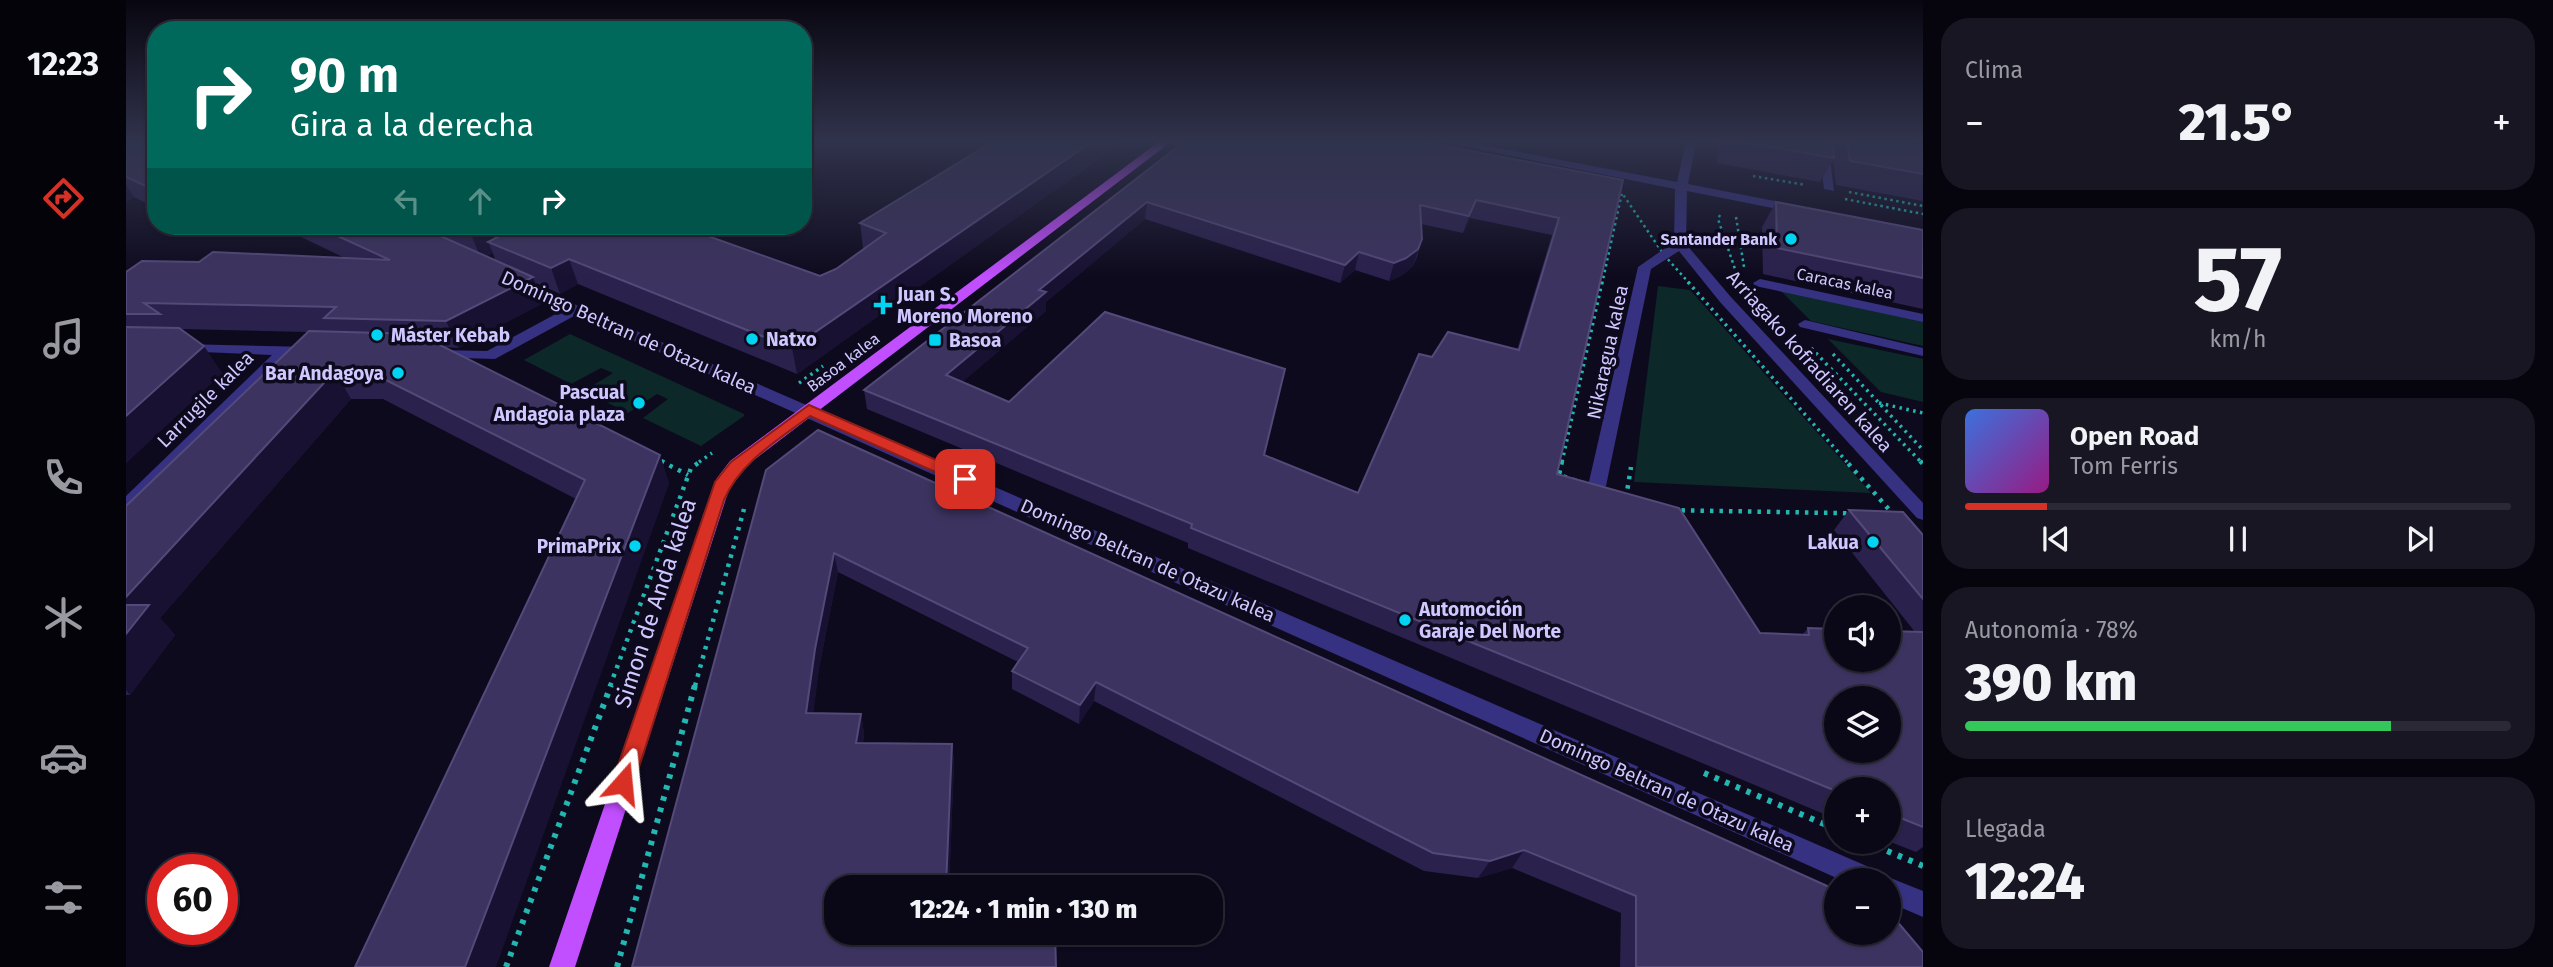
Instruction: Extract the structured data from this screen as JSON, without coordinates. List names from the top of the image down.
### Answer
{
  "streets": {
    "main road": ["Basoa kalea", "Simon de Anda kalea"],
    "street": [
      "Caracas kalea",
      "Domingo Beltran de Otazu kalea",
      "Nikaragua kalea",
      "Arriagako kofradiaren kalea",
      "Larrugile kalea"
    ]
  },
  "crossings": [
    ["Domingo Beltran de Otazu kalea", "Basoa kalea"],
    ["Domingo Beltran de Otazu kalea", "Simon de Anda kalea"],
    ["Nikaragua kalea", "Arriagako kofradiaren kalea"],
    ["Basoa kalea", "Simon de Anda kalea"]
  ],
  "places": {
    "other": [
      "Santander Bank",
      "Máster Kebab",
      "Natxo",
      "Bar Andagoya",
      "Pascual Andagoia plaza",
      "Lakua",
      "PrimaPrix",
      "Automoción Garaje Del Norte"
    ],
    "health": ["Juan S. Moreno Moreno"],
    "transit": ["Basoa"]
  },
  "page": {
    "tabs": "12:23",
    "tile": [
      "Clima",
      ["57", "km/h"],
      ["Autonomía · 78%", "390 km"],
      ["Llegada", "12:24"]
    ],
    "turn": ["90 m", "Gira a la derecha"],
    "heat": ["−", "21.5°", "+"],
    "song": ["Open Road", "Tom Ferris"],
    "map_buttons": ["+", "−"],
    "limit": "60",
    "trip": "12:24 · 1 min · 130 m"
  }
}
